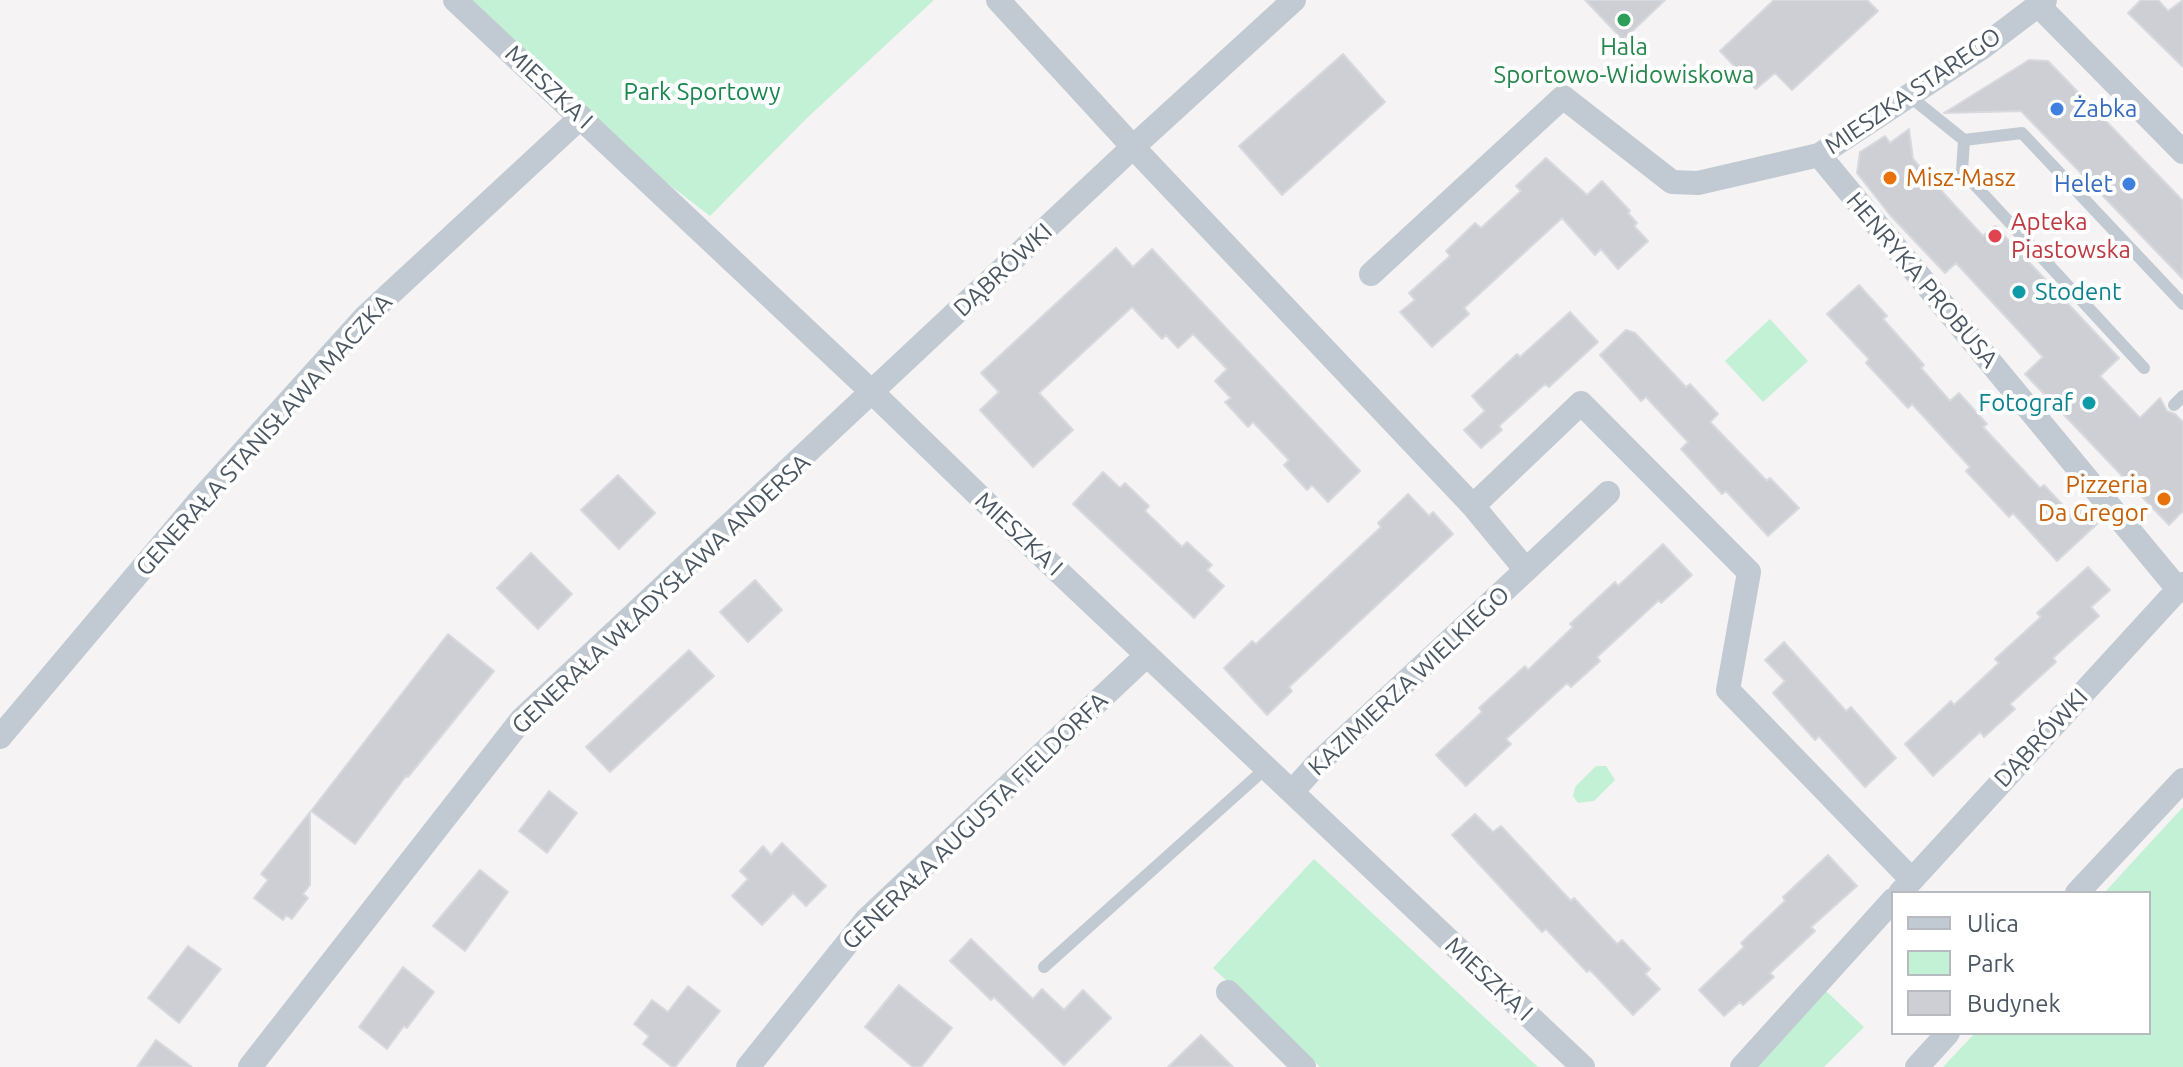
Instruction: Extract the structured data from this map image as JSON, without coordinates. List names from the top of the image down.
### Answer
{
  "streets": {
    "street": [
      "MIESZKA I",
      "MIESZKA STAREGO",
      "DĄBRÓWKI",
      "HENRYKA PROBUSA",
      "GENERAŁA STANISŁAWA MACZKA",
      "GENERAŁA WŁADYSŁAWA ANDERSA",
      "KAZIMIERZA WIELKIEGO",
      "GENERAŁA AUGUSTA FIELDORFA"
    ]
  },
  "crossings": [
    ["MIESZKA I", "DĄBRÓWKI"],
    ["MIESZKA I", "GENERAŁA STANISŁAWA MACZKA"],
    ["MIESZKA I", "GENERAŁA WŁADYSŁAWA ANDERSA"],
    ["MIESZKA I", "KAZIMIERZA WIELKIEGO"],
    ["MIESZKA I", "GENERAŁA AUGUSTA FIELDORFA"],
    ["MIESZKA STAREGO", "HENRYKA PROBUSA"],
    ["DĄBRÓWKI", "HENRYKA PROBUSA"],
    ["DĄBRÓWKI", "GENERAŁA WŁADYSŁAWA ANDERSA"],
    ["DĄBRÓWKI", "KAZIMIERZA WIELKIEGO"]
  ],
  "parks": ["Park Sportowy"],
  "places": [
    "Hala Sportowo-Widowiskowa",
    "Żabka",
    "Misz-Masz",
    "Helet",
    "Apteka Piastowska",
    "Stodent",
    "Fotograf",
    "Pizzeria Da Gregor"
  ],
  "legend": ["Ulica", "Park", "Budynek"]
}
